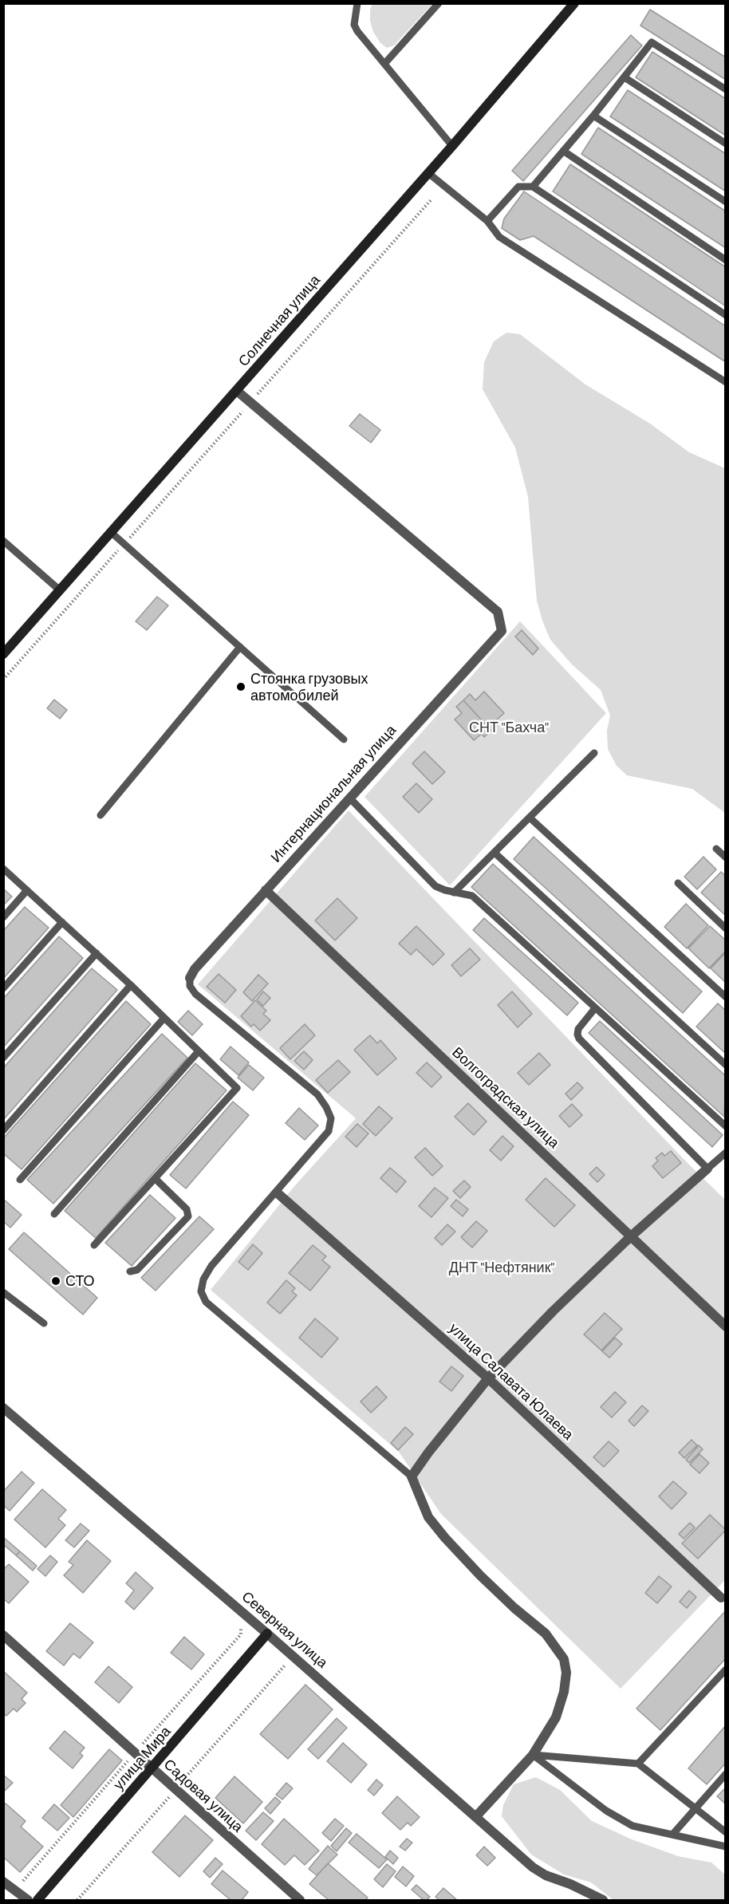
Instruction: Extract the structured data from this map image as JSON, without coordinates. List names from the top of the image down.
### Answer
{
  "streets": {
    "street": [
      "Солнечная улица",
      "Интернациональная улица",
      "Волгоградская улица",
      "улица Салавата Юлаева",
      "Северная улица",
      "улица Мира",
      "Садовая улица"
    ]
  },
  "crossings": [
    ["Интернациональная улица", "Волгоградская улица"],
    ["Северная улица", "улица Мира"],
    ["улица Мира", "Садовая улица"]
  ],
  "parks": ["СНТ \"Бахча\"", "ДНТ \"Нефтяник\""],
  "places": ["Стоянка грузовых автомобилей", "СТО"]
}
